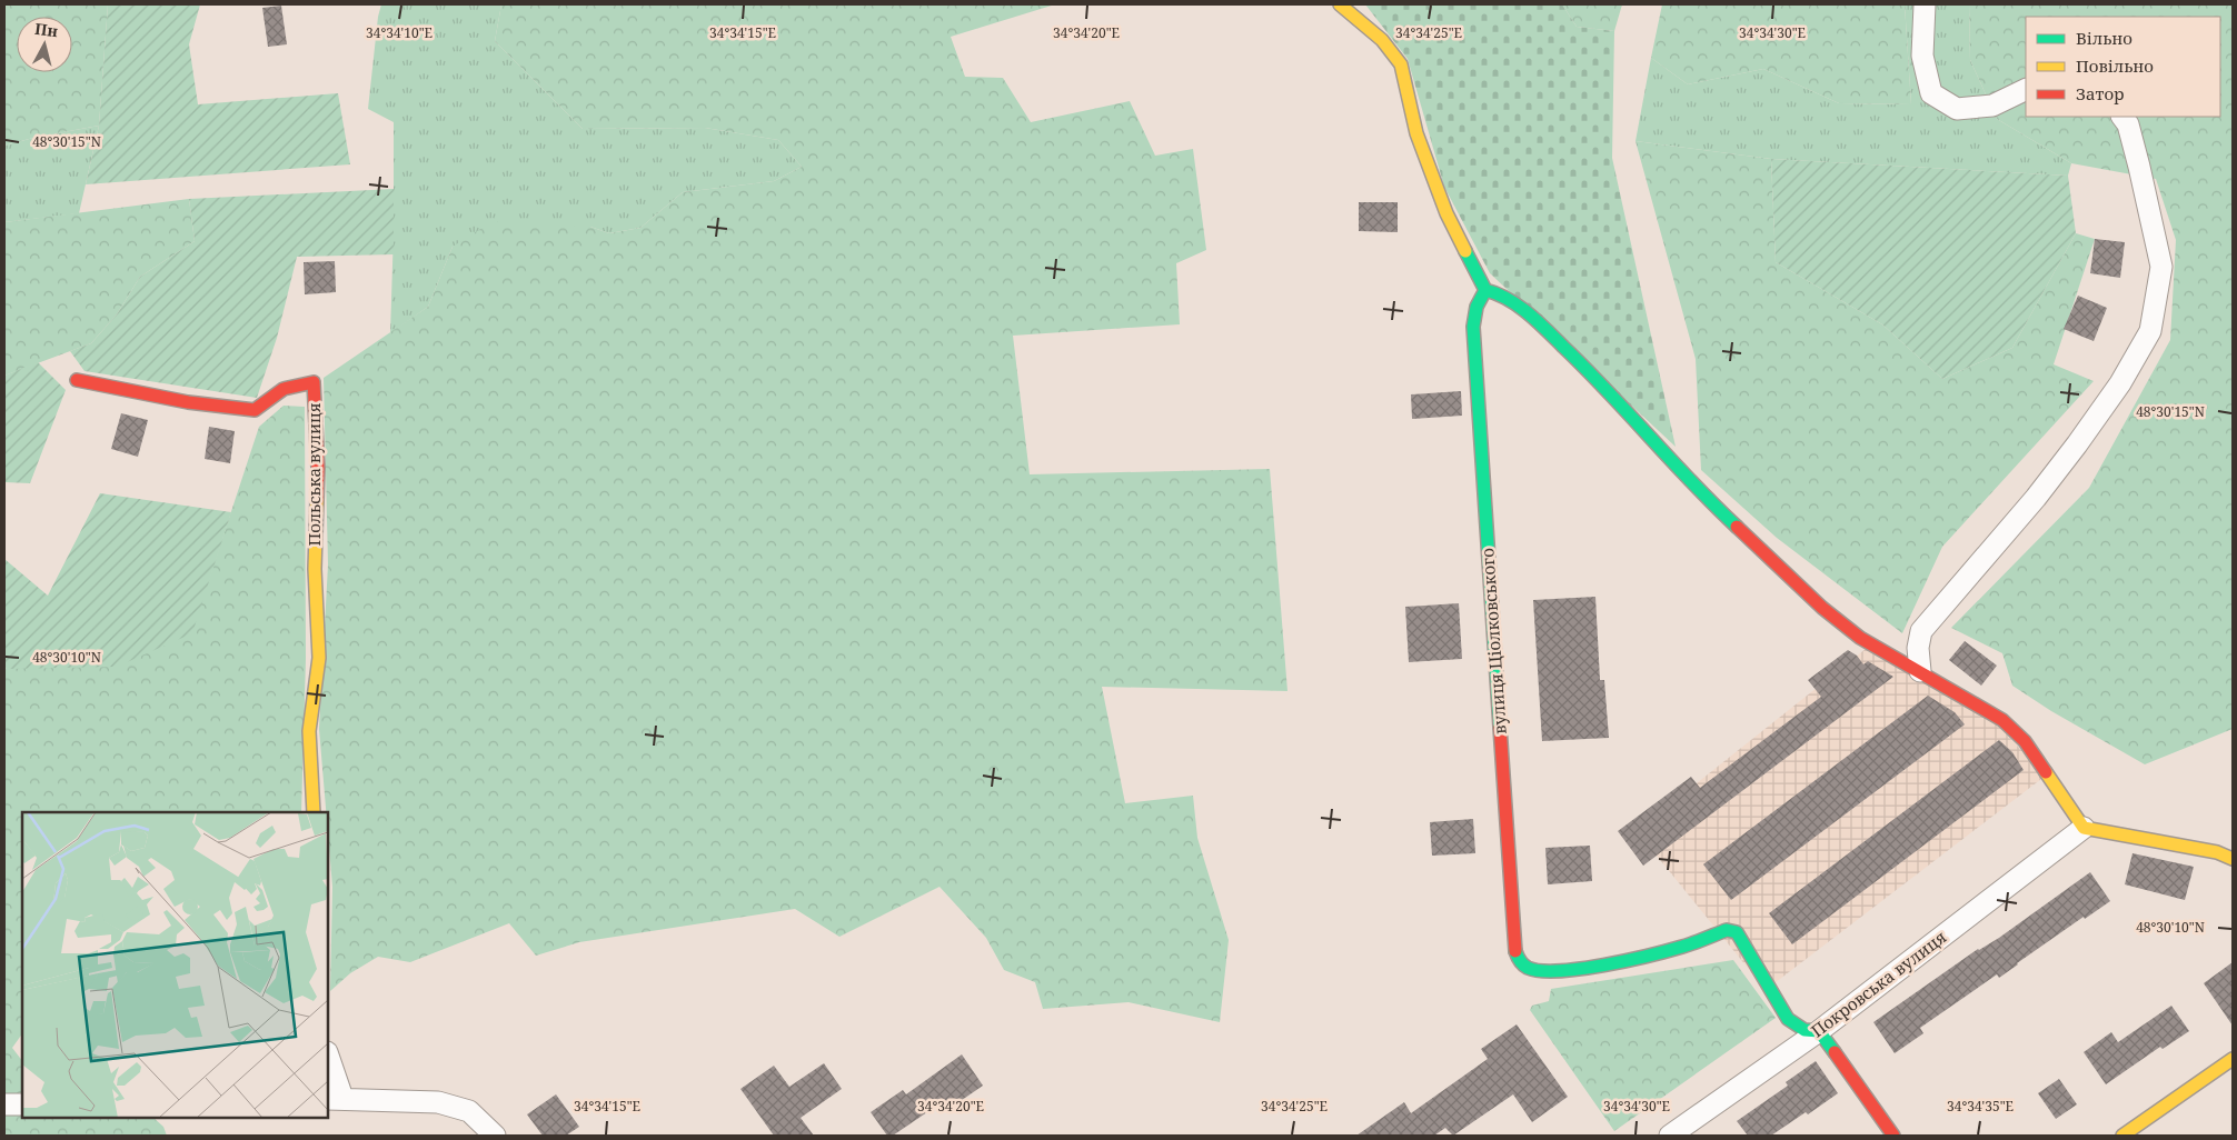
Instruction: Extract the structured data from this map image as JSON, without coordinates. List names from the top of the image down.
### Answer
{
  "streets": {
    "street": ["Польська вулиця", "вулиця Ціолковського", "Покровська вулиця"]
  },
  "crossings": [
    ["вулиця Ціолковського", "Покровська вулиця"]
  ],
  "legend": ["Вільно", "Повільно", "Затор"],
  "north": "top",
  "coordinates": [
    "34°34'10\"E",
    "34°34'15\"E",
    "34°34'20\"E",
    "34°34'25\"E",
    "34°34'30\"E",
    "48°30'15\"N",
    "48°30'10\"N",
    "34°34'35\"E"
  ]
}
